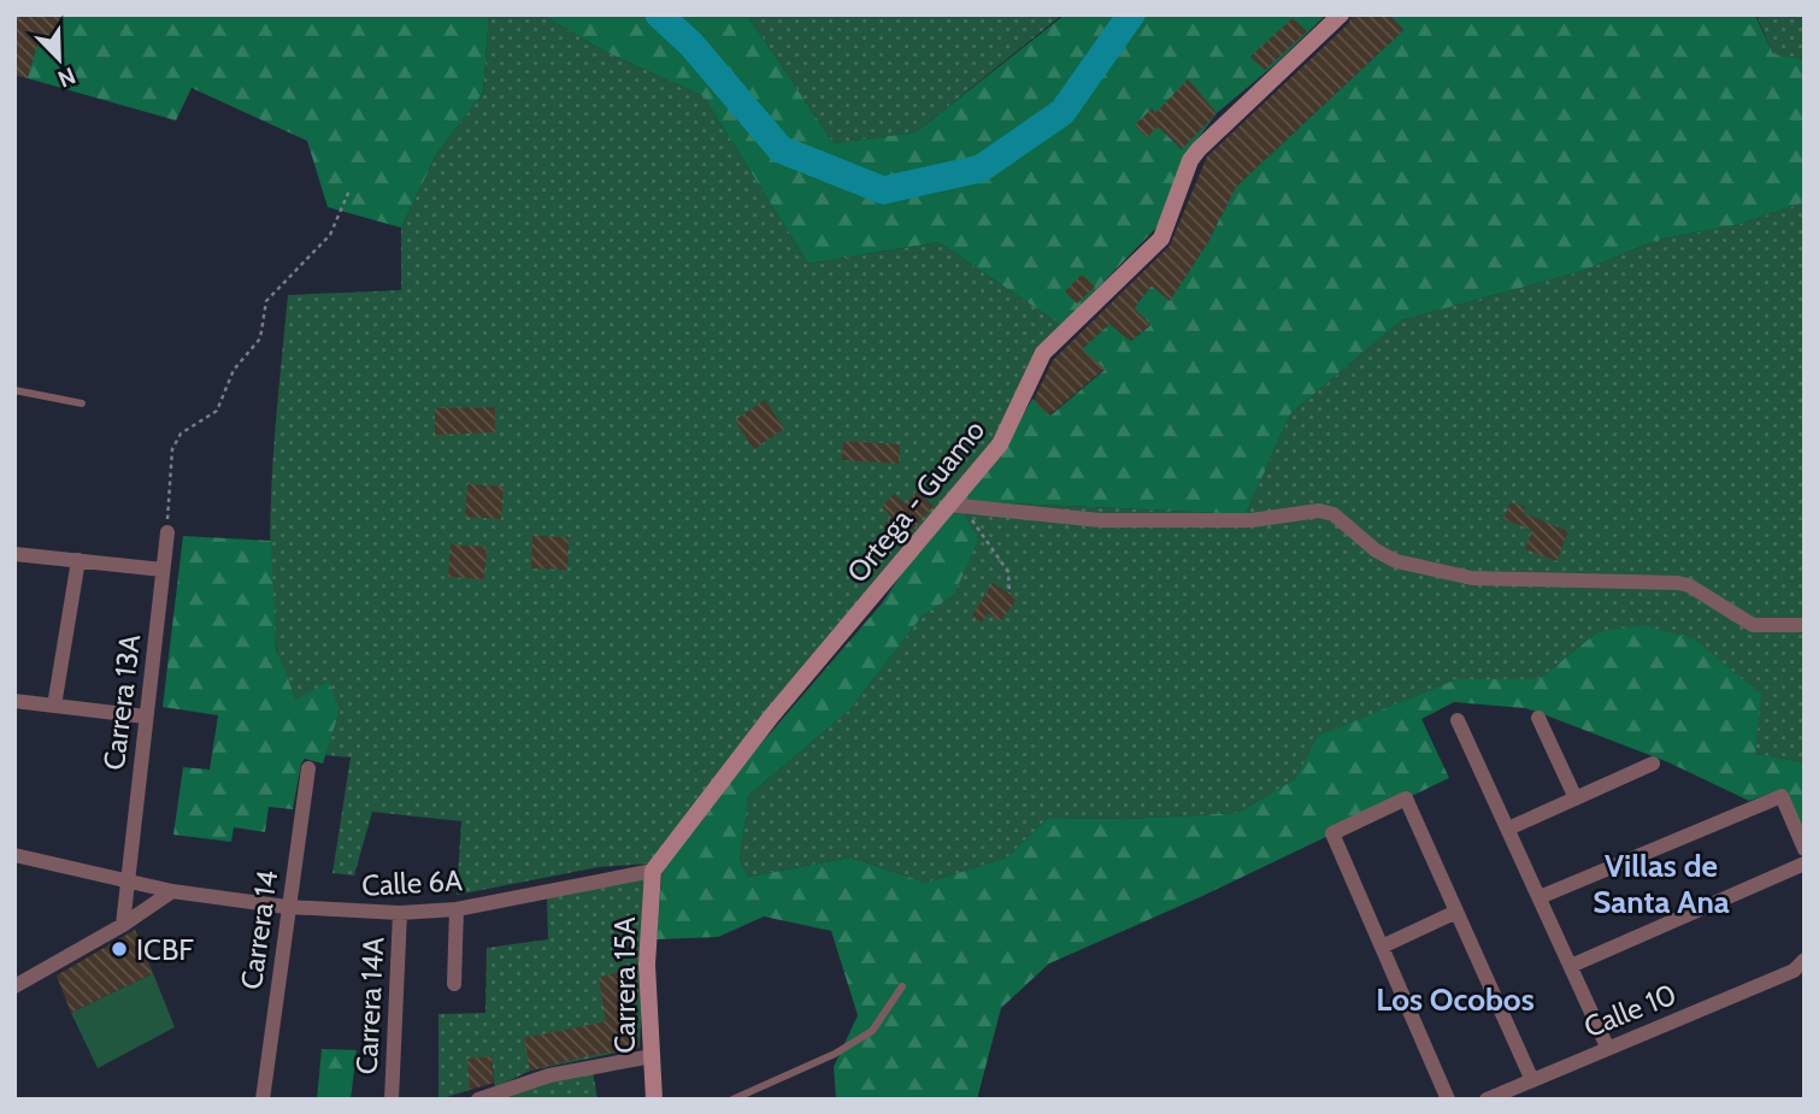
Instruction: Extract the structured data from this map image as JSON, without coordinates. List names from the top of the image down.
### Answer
{
  "streets": {
    "street": [
      "Ortega - Guamo",
      "Carrera 13A",
      "Calle 6A",
      "Carrera 14",
      "Carrera 15A",
      "Carrera 14A",
      "Calle 10"
    ]
  },
  "crossings": [
    ["Ortega - Guamo", "Calle 6A"],
    ["Ortega - Guamo", "Carrera 15A"],
    ["Carrera 13A", "Calle 6A"],
    ["Calle 6A", "Carrera 14"],
    ["Calle 6A", "Carrera 15A"],
    ["Calle 6A", "Carrera 14A"]
  ],
  "districts": ["Villas de Santa Ana", "Los Ocobos"],
  "places": ["ICBF"],
  "north": "bottom right"
}
